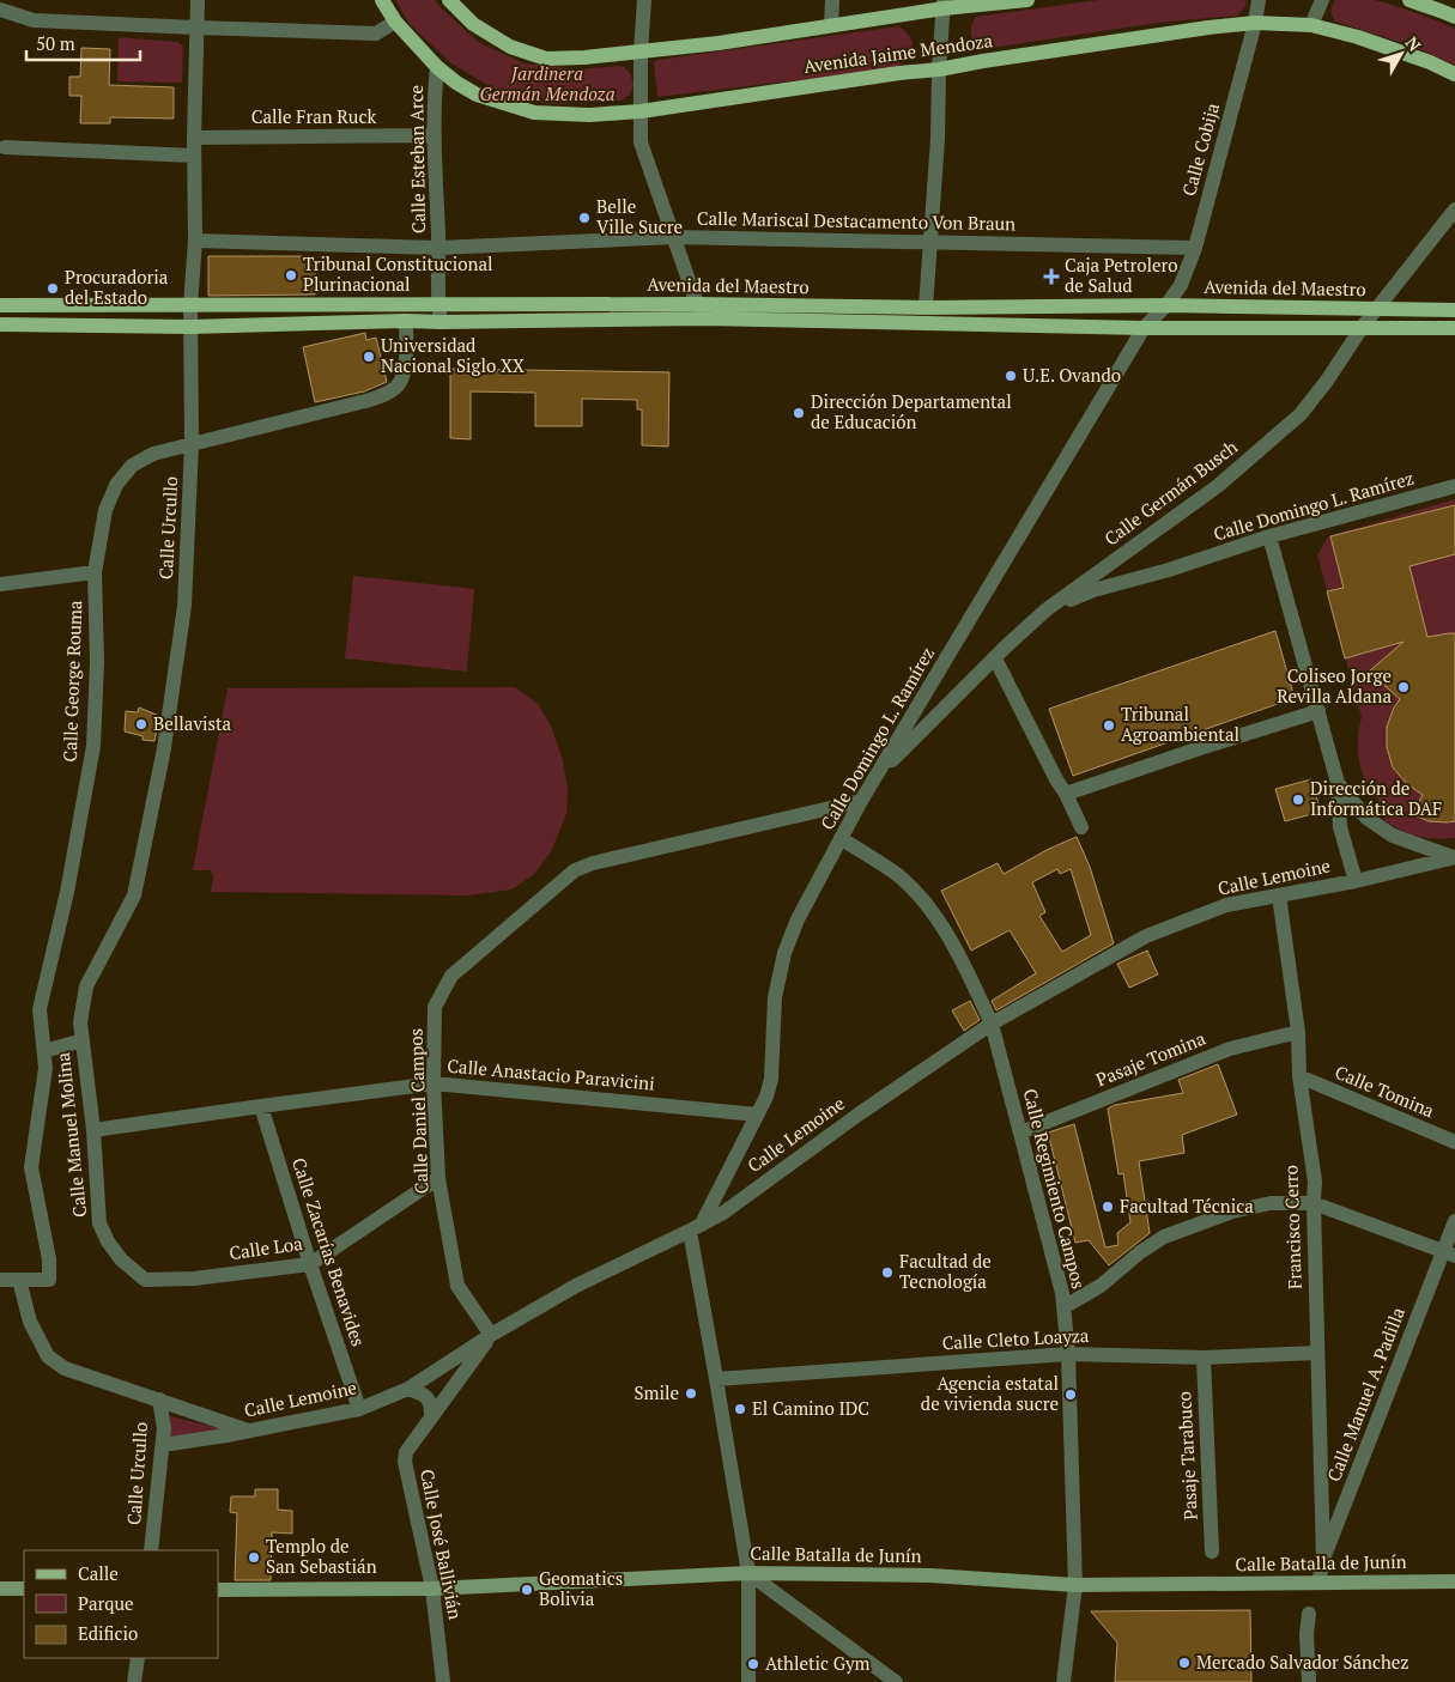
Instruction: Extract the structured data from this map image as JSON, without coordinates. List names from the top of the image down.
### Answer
{
  "streets": {
    "main road": ["Avenida Jaime Mendoza", "Avenida del Maestro", "Calle Batalla de Junín"],
    "street": [
      "Calle Fran Ruck",
      "Calle Cobija",
      "Calle Esteban Arce",
      "Calle Mariscal Destacamento Von Braun",
      "Calle Germán Busch",
      "Calle Domingo L. Ramírez",
      "Calle Urcullo",
      "Calle George Rouma",
      "Calle Lemoine",
      "Pasaje Tomina",
      "Calle Anastacio Paravicini",
      "Calle Tomina",
      "Calle Daniel Campos",
      "Calle Manuel Molina",
      "Calle Regimiento Campos",
      "Francisco Cerro",
      "Calle Loa",
      "Calle Zacarías Benavides",
      "Calle Cleto Loayza",
      "Calle Manuel A. Padilla",
      "Pasaje Tarabuco",
      "Calle José Ballivián"
    ]
  },
  "crossings": [
    ["Avenida Jaime Mendoza", "Calle Cobija"],
    ["Avenida Jaime Mendoza", "Calle Esteban Arce"],
    ["Calle Fran Ruck", "Calle Esteban Arce"],
    ["Calle Fran Ruck", "Calle Urcullo"],
    ["Calle Cobija", "Calle Mariscal Destacamento Von Braun"],
    ["Calle Cobija", "Avenida del Maestro"],
    ["Calle Cobija", "Calle Domingo L. Ramírez"],
    ["Calle Esteban Arce", "Calle Mariscal Destacamento Von Braun"],
    ["Calle Esteban Arce", "Avenida del Maestro"],
    ["Calle Mariscal Destacamento Von Braun", "Calle Urcullo"],
    ["Avenida del Maestro", "Calle Germán Busch"],
    ["Avenida del Maestro", "Calle Domingo L. Ramírez"],
    ["Avenida del Maestro", "Calle Urcullo"],
    ["Avenida del Maestro", "Calle George Rouma"],
    ["Calle Germán Busch", "Calle Domingo L. Ramírez"],
    ["Calle Domingo L. Ramírez", "Calle Lemoine"],
    ["Calle Domingo L. Ramírez", "Calle Anastacio Paravicini"],
    ["Calle Domingo L. Ramírez", "Calle Daniel Campos"],
    ["Calle Domingo L. Ramírez", "Calle Regimiento Campos"],
    ["Calle Urcullo", "Calle George Rouma"],
    ["Calle Urcullo", "Calle Lemoine"],
    ["Calle Urcullo", "Calle Manuel Molina"],
    ["Calle Lemoine", "Calle Daniel Campos"],
    ["Calle Lemoine", "Calle Regimiento Campos"],
    ["Calle Lemoine", "Francisco Cerro"],
    ["Calle Lemoine", "Calle Zacarías Benavides"],
    ["Calle Lemoine", "Calle José Ballivián"],
    ["Pasaje Tomina", "Calle Regimiento Campos"],
    ["Pasaje Tomina", "Francisco Cerro"],
    ["Calle Anastacio Paravicini", "Calle Daniel Campos"],
    ["Calle Anastacio Paravicini", "Calle Manuel Molina"],
    ["Calle Anastacio Paravicini", "Calle Zacarías Benavides"],
    ["Calle Tomina", "Francisco Cerro"],
    ["Calle Daniel Campos", "Calle Loa"],
    ["Calle Daniel Campos", "Calle José Ballivián"],
    ["Calle Manuel Molina", "Calle Loa"],
    ["Calle Regimiento Campos", "Calle Cleto Loayza"],
    ["Calle Regimiento Campos", "Calle Batalla de Junín"],
    ["Francisco Cerro", "Calle Cleto Loayza"],
    ["Francisco Cerro", "Calle Manuel A. Padilla"],
    ["Calle Loa", "Calle Zacarías Benavides"],
    ["Calle Cleto Loayza", "Pasaje Tarabuco"],
    ["Calle Manuel A. Padilla", "Calle Batalla de Junín"],
    ["Calle José Ballivián", "Calle Batalla de Junín"]
  ],
  "parks": ["Jardinera Germán Mendoza"],
  "places": {
    "other": [
      "Belle Ville Sucre",
      "Tribunal Constitucional Plurinacional",
      "Procuradoria del Estado",
      "Universidad Nacional Siglo XX",
      "U.E. Ovando",
      "Dirección Departamental de Educación",
      "Coliseo Jorge Revilla Aldana",
      "Bellavista",
      "Tribunal Agroambiental",
      "Dirección de Informática DAF",
      "Facultad Técnica",
      "Facultad de Tecnología",
      "Smile",
      "Agencia estatal de vivienda sucre",
      "El Camino IDC",
      "Templo de San Sebastián",
      "Geomatics Bolivia",
      "Mercado Salvador Sánchez",
      "Athletic Gym"
    ],
    "health": ["Caja Petrolero de Salud"]
  },
  "legend": ["Calle", "Parque", "Edificio"],
  "scale_bar": "50 m",
  "north": "top right"
}
